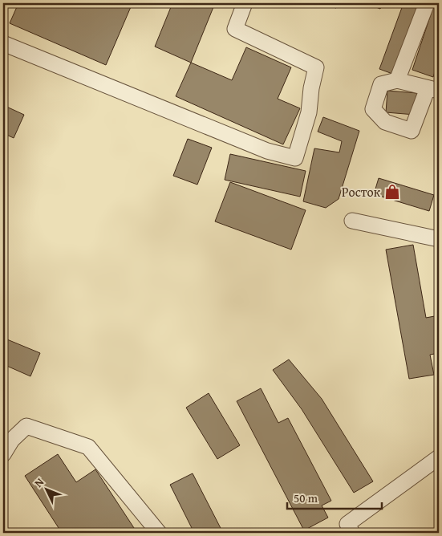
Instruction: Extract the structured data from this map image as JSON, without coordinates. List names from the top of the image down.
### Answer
{
  "places": {
    "shop": ["Росток"]
  },
  "scale_bar": "50 m",
  "north": "top left"
}
